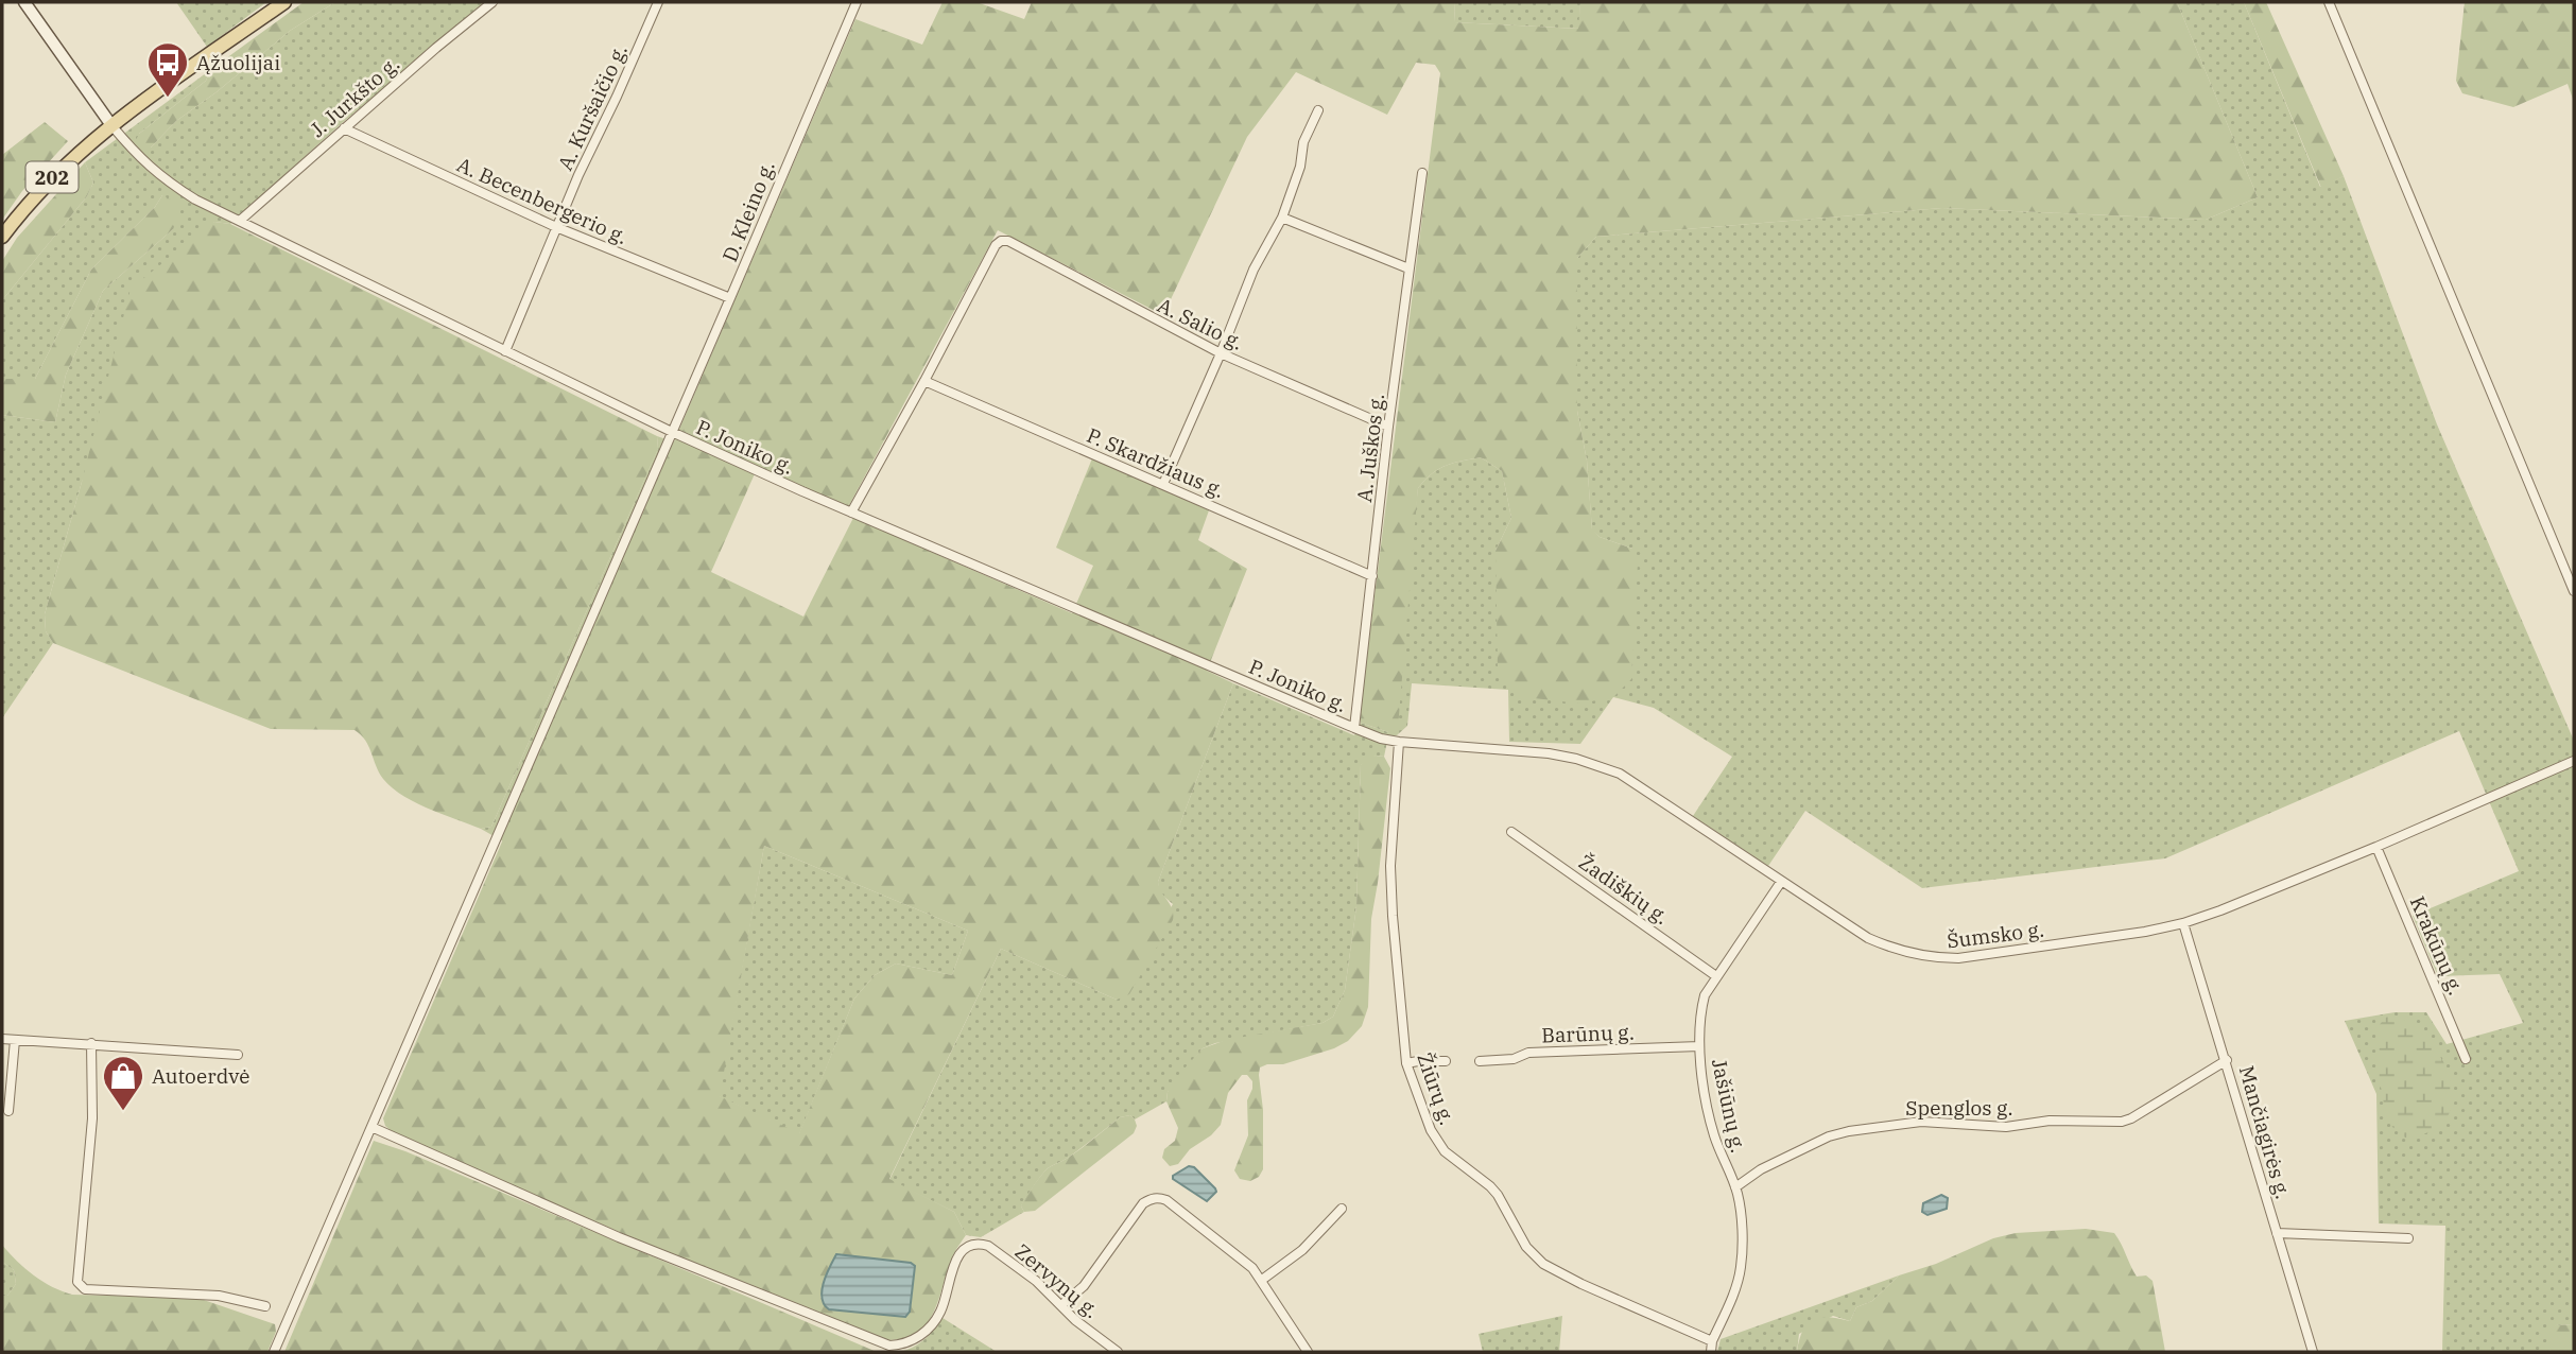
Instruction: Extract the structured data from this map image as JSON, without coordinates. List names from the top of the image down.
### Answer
{
  "streets": {
    "main road": ["202"],
    "street": [
      "J. Jurkšto g.",
      "A. Kuršaičio g.",
      "A. Becenbergerio g.",
      "D. Kleino g.",
      "A. Salio g.",
      "P. Joniko g.",
      "A. Juškos g.",
      "P. Skardžiaus g.",
      "Žadiškių g.",
      "Šumsko g.",
      "Krakūnų g.",
      "Barūnų g.",
      "Žiūrų g.",
      "Jašiūnų g.",
      "Spenglos g.",
      "Mančiagirės g.",
      "Zervynų g."
    ]
  },
  "crossings": [
    ["J. Jurkšto g.", "A. Becenbergerio g."],
    ["J. Jurkšto g.", "P. Joniko g."],
    ["A. Kuršaičio g.", "A. Becenbergerio g."],
    ["A. Kuršaičio g.", "P. Joniko g."],
    ["202", "P. Joniko g."],
    ["A. Becenbergerio g.", "D. Kleino g."],
    ["D. Kleino g.", "P. Joniko g."],
    ["A. Salio g.", "A. Juškos g."],
    ["A. Salio g.", "P. Skardžiaus g."],
    ["P. Joniko g.", "A. Juškos g."],
    ["P. Joniko g.", "Šumsko g."],
    ["P. Joniko g.", "Žiūrų g."],
    ["A. Juškos g.", "P. Skardžiaus g."],
    ["Žadiškių g.", "Jašiūnų g."],
    ["Šumsko g.", "Krakūnų g."],
    ["Šumsko g.", "Žiūrų g."],
    ["Šumsko g.", "Jašiūnų g."],
    ["Šumsko g.", "Mančiagirės g."],
    ["Barūnų g.", "Jašiūnų g."],
    ["Žiūrų g.", "Jašiūnų g."],
    ["Jašiūnų g.", "Spenglos g."],
    ["Spenglos g.", "Mančiagirės g."]
  ],
  "places": {
    "bus stop": ["Ąžuolijai"],
    "shop": ["Autoerdvė"]
  }
}
